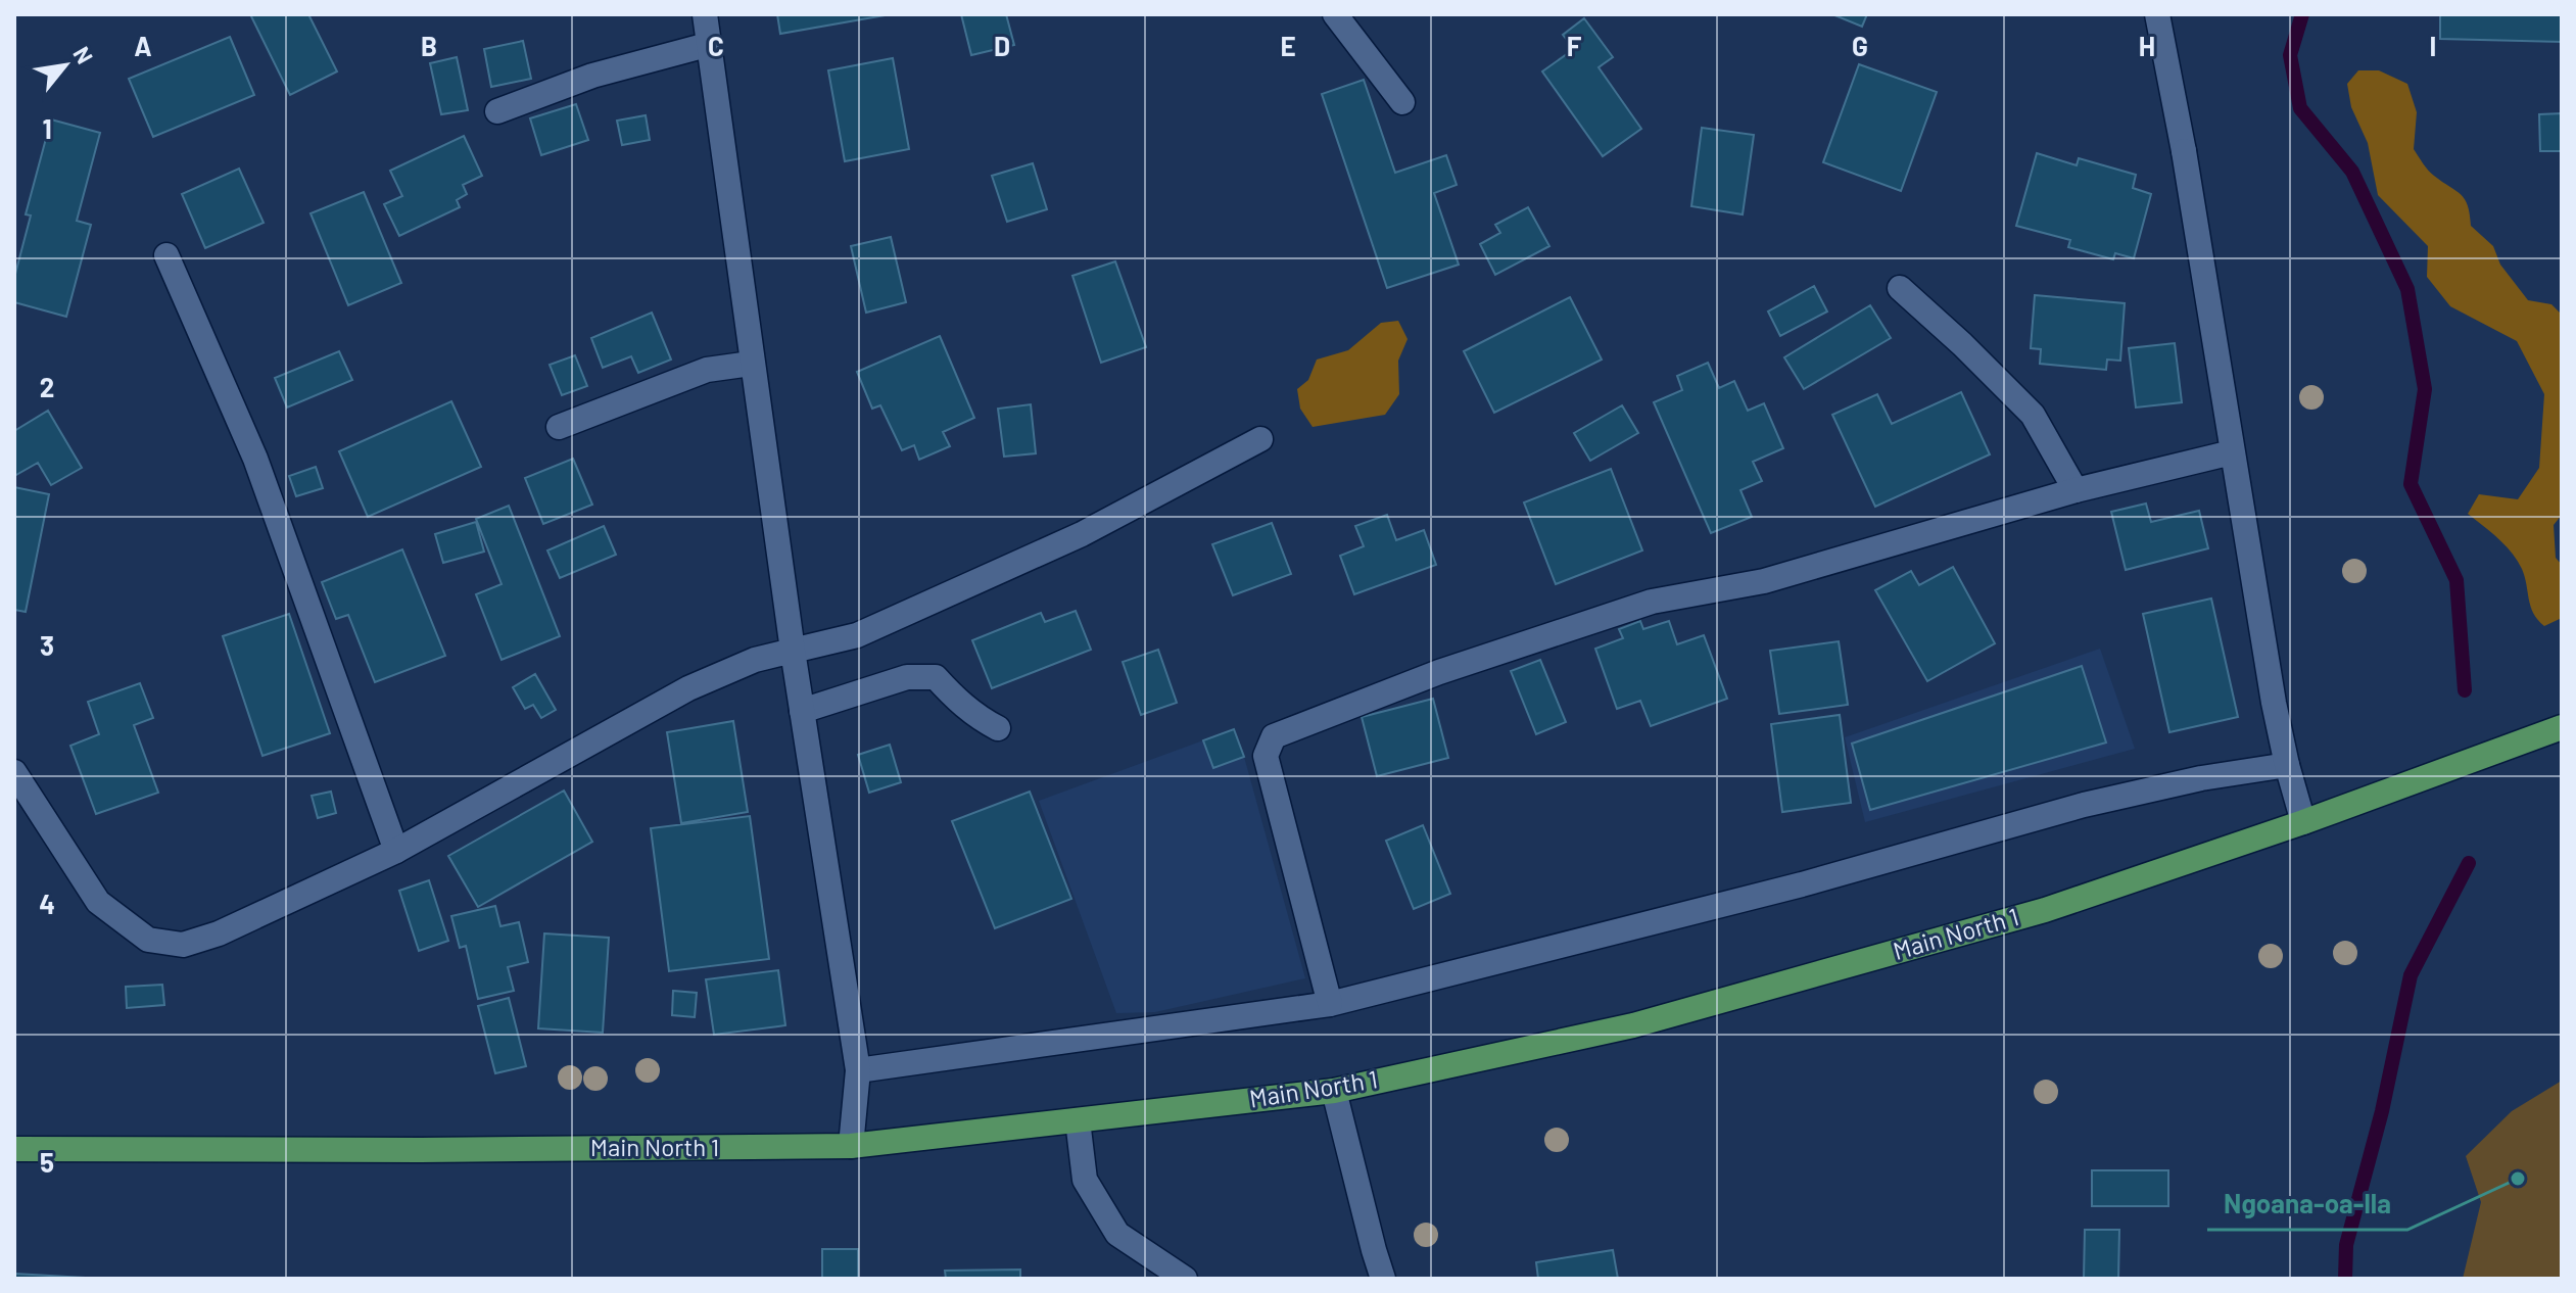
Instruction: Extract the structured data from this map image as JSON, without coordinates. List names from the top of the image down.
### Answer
{
  "streets": {
    "main road": ["Main North 1"]
  },
  "places": ["Ngoana-oa-lla"],
  "north": "top right",
  "grid": {
    "columns": [
      "A",
      "B",
      "C",
      "D",
      "E",
      "F",
      "G",
      "H",
      "I"
    ],
    "rows": [
      "1",
      "2",
      "3",
      "4",
      "5"
    ]
  }
}
